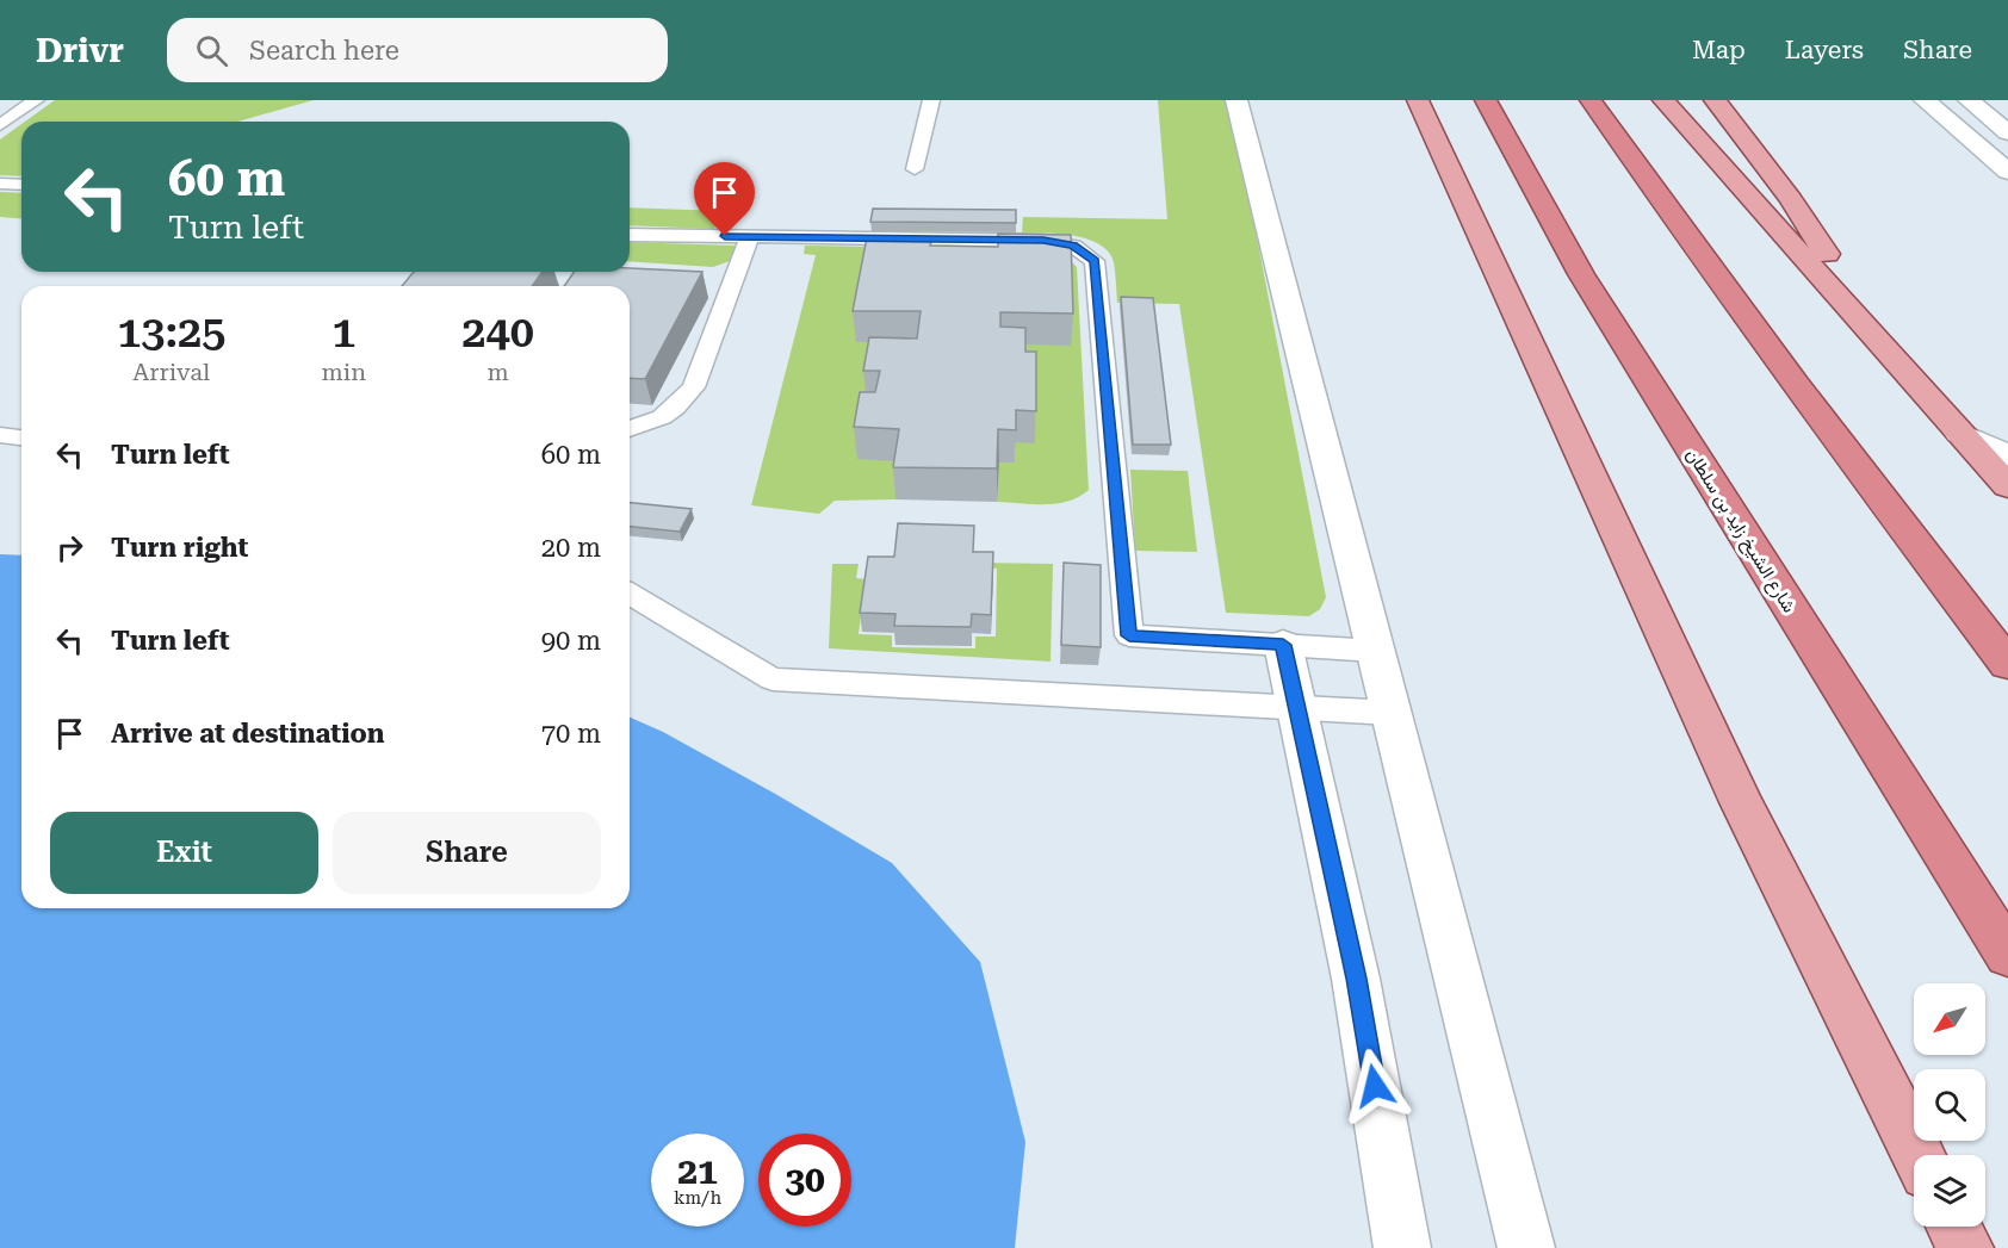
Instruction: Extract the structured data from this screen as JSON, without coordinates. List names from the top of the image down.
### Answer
{
  "streets": {
    "highway": ["شارع الشيخ زايد بن سلطان"]
  },
  "north": "bottom left",
  "page": {
    "header": "Drivr",
    "search": "Search here",
    "nav": ["Map", "Layers", "Share"],
    "turn": ["60 m", "Turn left"],
    "eta": [
      "13:25",
      "Arrival",
      "1",
      "min",
      "240",
      "m"
    ],
    "list": [
      {
        "name": "Turn left",
        "value": "60 m"
      },
      {
        "name": "Turn right",
        "value": "20 m"
      },
      {
        "name": "Turn left",
        "value": "90 m"
      },
      {
        "name": "Arrive at destination",
        "value": "70 m"
      }
    ],
    "buttons": ["Exit", "Share"],
    "speed": "21 km/h",
    "limit": "30"
  }
}
